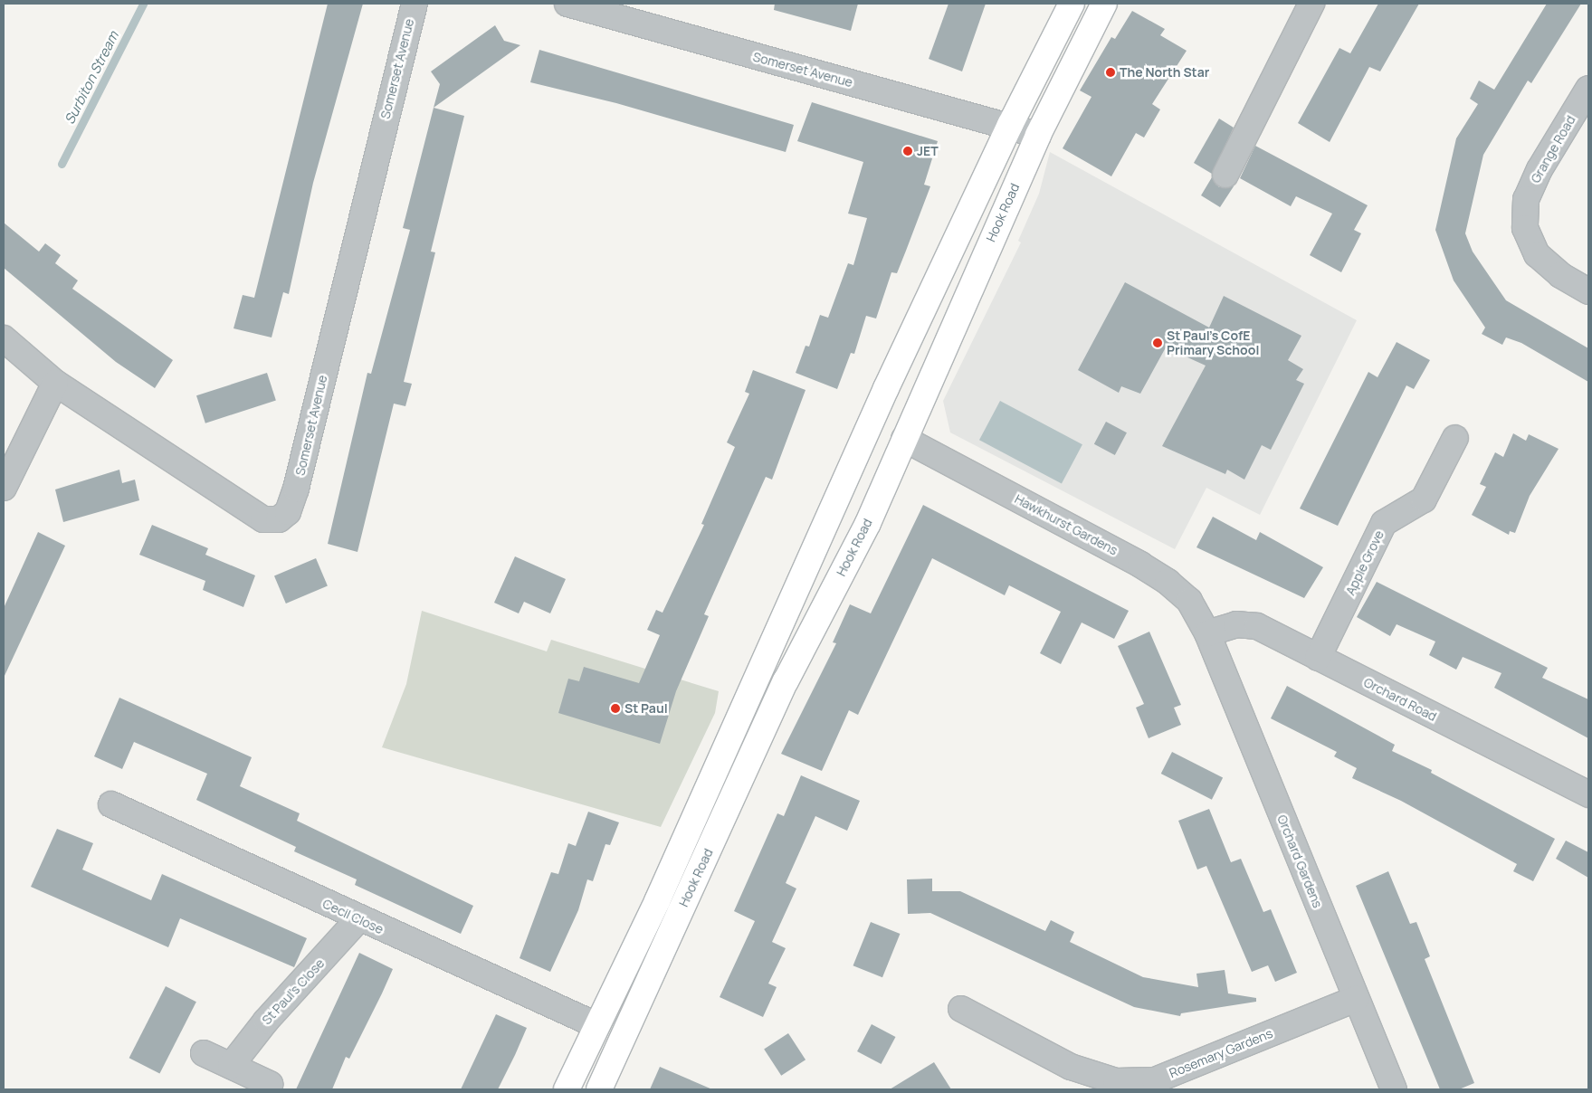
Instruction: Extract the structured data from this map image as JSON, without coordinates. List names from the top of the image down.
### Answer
{
  "streets": {
    "highway": ["Hook Road"],
    "street": [
      "Somerset Avenue",
      "Grange Road",
      "Hawkhurst Gardens",
      "Apple Grove",
      "Orchard Road",
      "Orchard Gardens",
      "Cecil Close",
      "St Paul's Close",
      "Rosemary Gardens"
    ]
  },
  "crossings": [
    ["Somerset Avenue", "Hook Road"],
    ["Hook Road", "Hawkhurst Gardens"],
    ["Hook Road", "Cecil Close"],
    ["Hawkhurst Gardens", "Orchard Road"],
    ["Hawkhurst Gardens", "Orchard Gardens"],
    ["Apple Grove", "Orchard Road"],
    ["Orchard Road", "Orchard Gardens"],
    ["Orchard Gardens", "Rosemary Gardens"],
    ["Cecil Close", "St Paul's Close"]
  ],
  "water": ["Surbiton Stream"],
  "places": [
    "The North Star",
    "JET",
    "St Paul's CofE Primary School",
    "St Paul"
  ]
}
